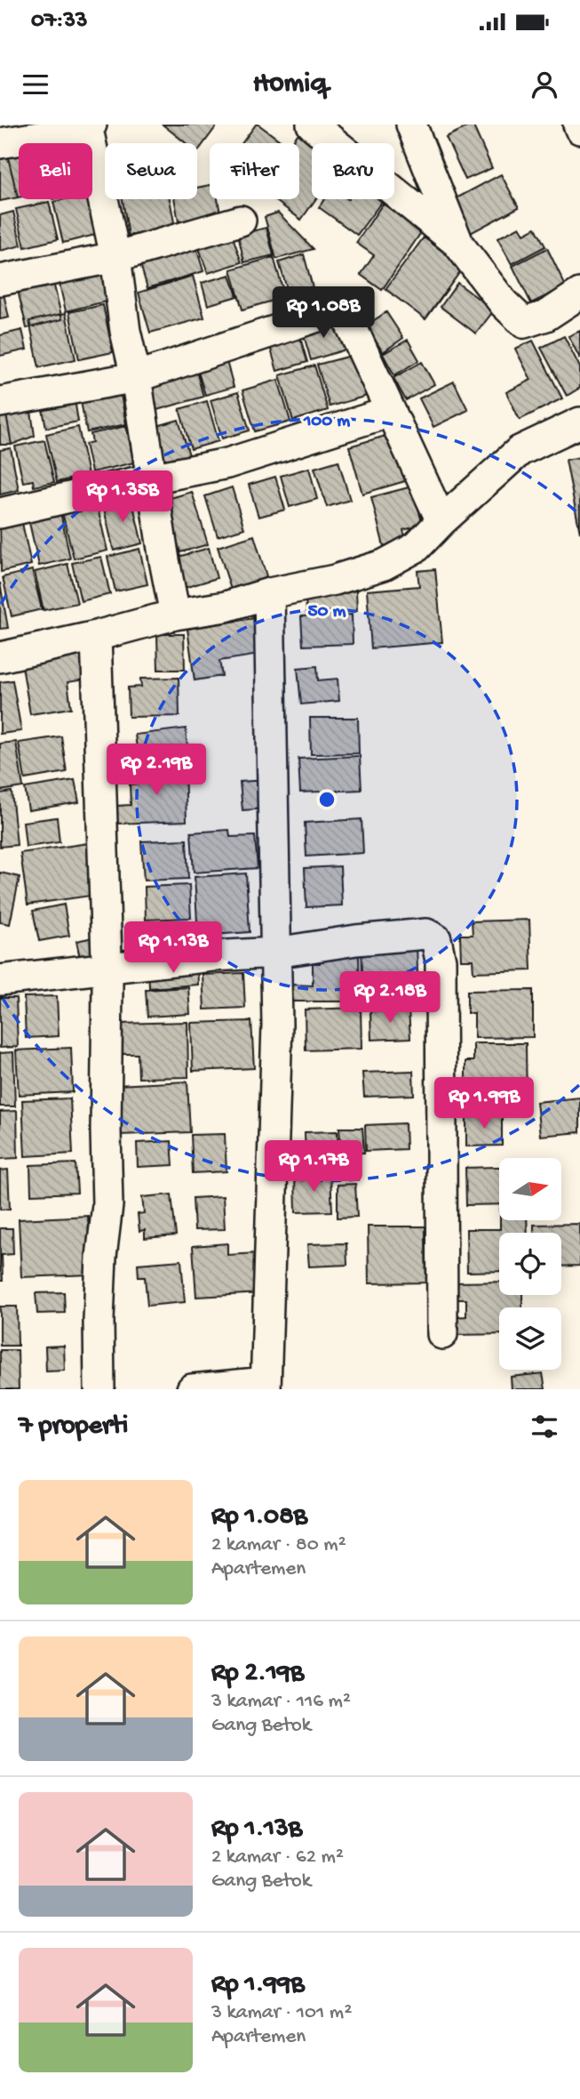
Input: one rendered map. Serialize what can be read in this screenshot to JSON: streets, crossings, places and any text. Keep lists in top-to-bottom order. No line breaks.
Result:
{"north":"right","page":{"status":"07:33","header":"Homiq","chip":["Beli","Sewa","Filter","Baru"],"price":["Rp 1.08B","Rp 1.35B","Rp 2.19B","Rp 1.13B","Rp 2.18B","Rp 1.99B","Rp 1.17B"],"heading":"7 properti","list":[{"name":"Rp 1.08B","note":"2 kamar · 80 m² · Apartemen"},{"name":"Rp 2.19B","note":"3 kamar · 116 m² · Gang Betok"},{"name":"Rp 1.13B","note":"2 kamar · 62 m² · Gang Betok"},{"name":"Rp 1.99B","note":"3 kamar · 101 m² · Apartemen"}]},"rings":["100 m","50 m"]}
